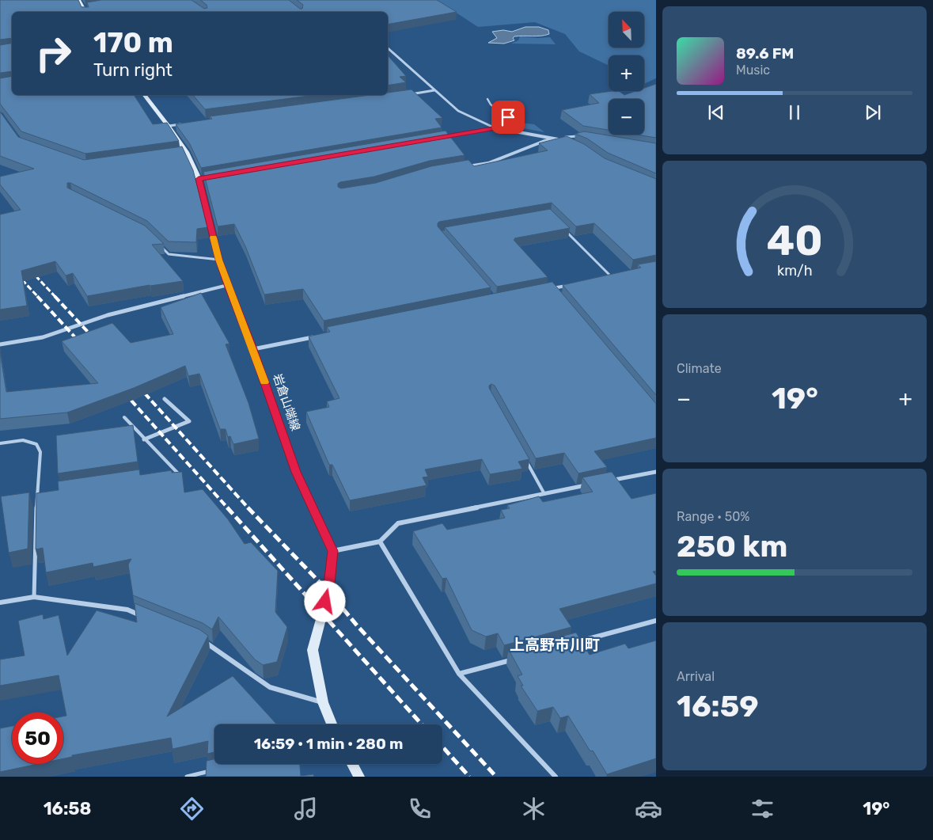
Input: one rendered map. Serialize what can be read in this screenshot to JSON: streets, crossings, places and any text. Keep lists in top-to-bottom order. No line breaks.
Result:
{"streets":{"main road":["岩倉山端線"]},"districts":["上高野市川町"],"north":"top left","page":{"map_buttons":["+","−"],"turn":["170 m","Turn right"],"song":["89.6 FM","Music"],"tile":["Climate",["Range · 50%","250 km"],["Arrival","16:59"]],"heat":["−","19°","+"],"limit":"50","trip":"16:59 · 1 min · 280 m","tabs":["16:58","19°"],"gauge":["40","km/h"]}}
